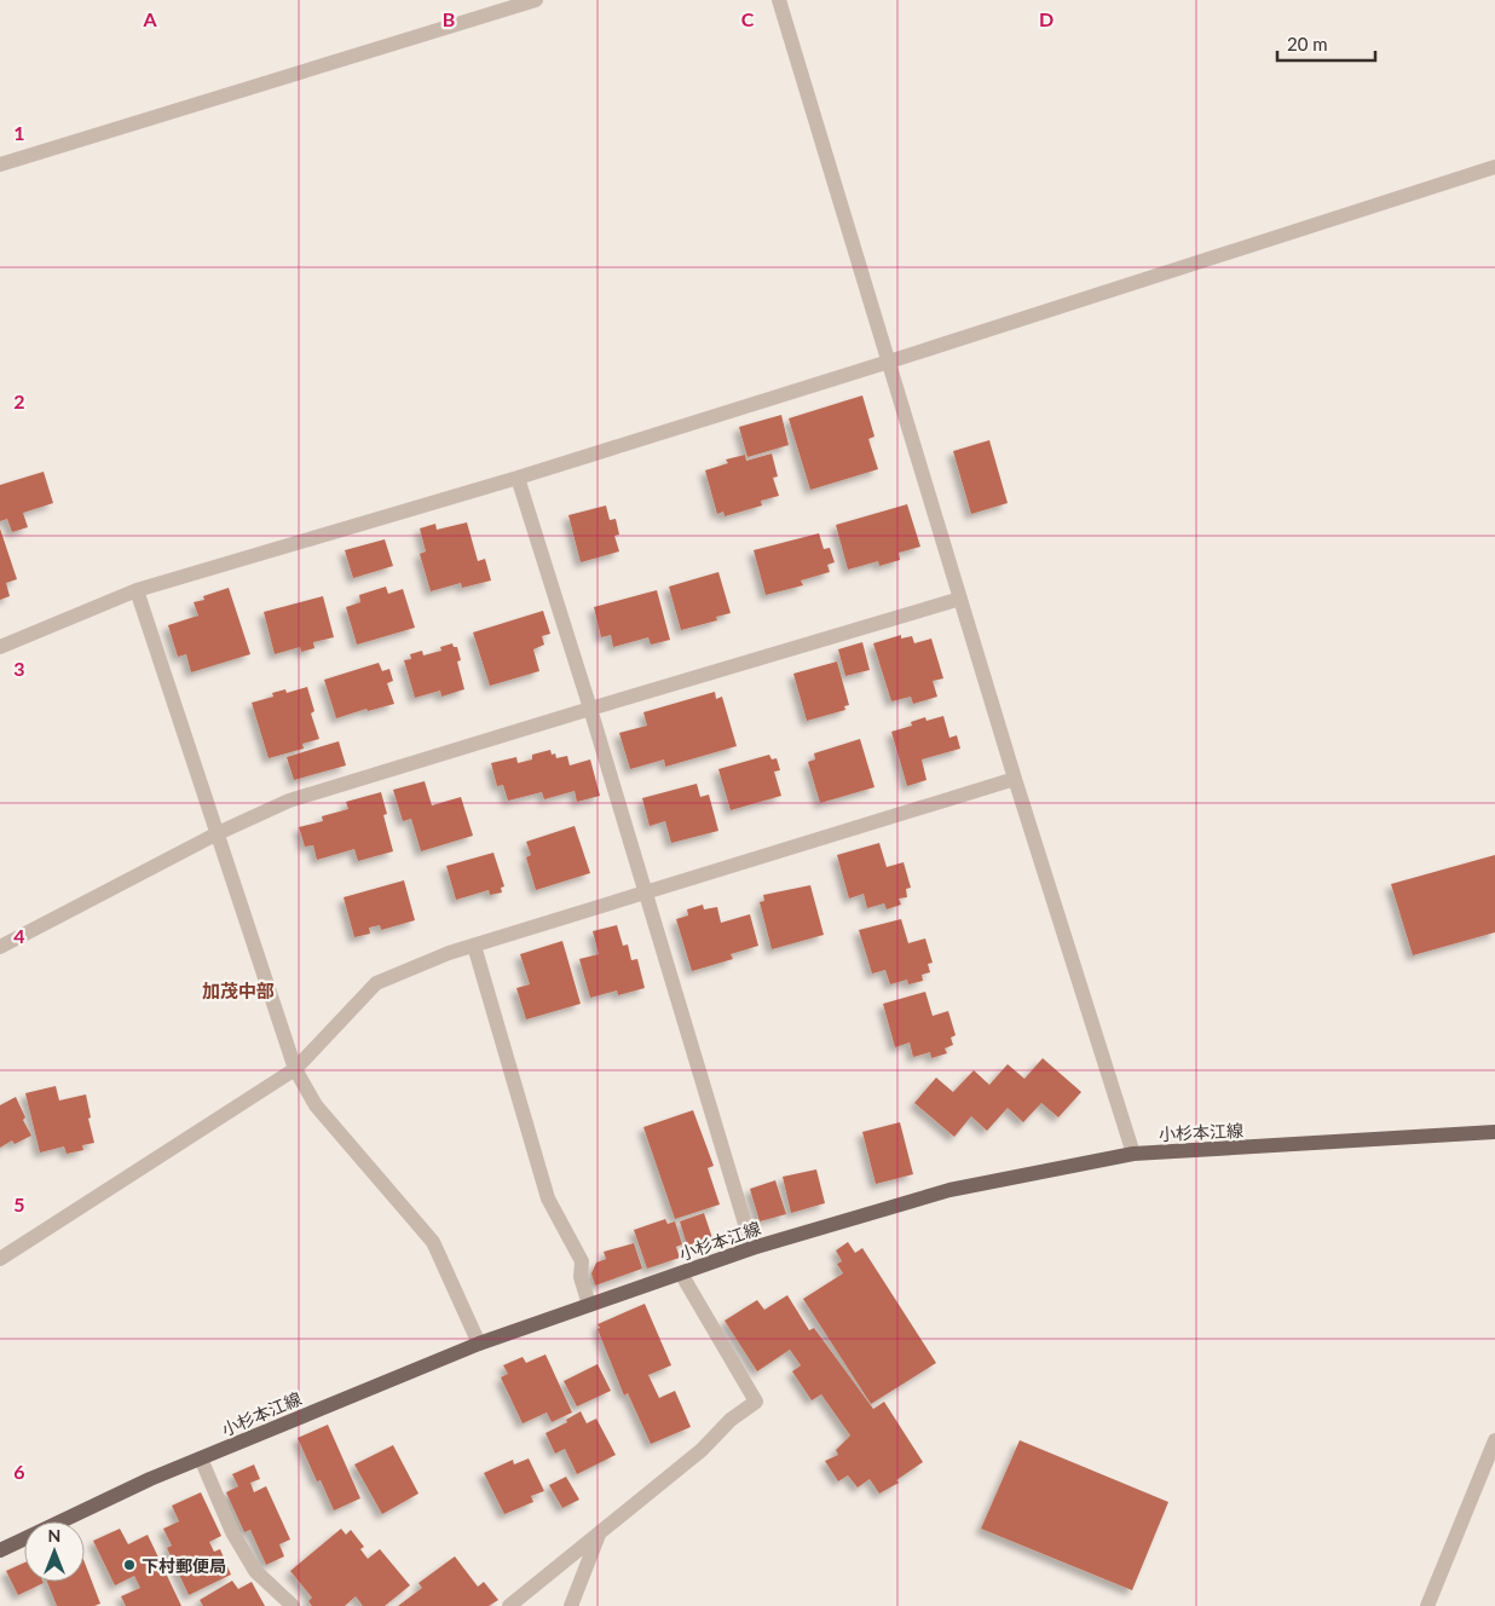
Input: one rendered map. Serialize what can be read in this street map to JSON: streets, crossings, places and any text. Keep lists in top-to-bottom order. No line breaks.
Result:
{"streets":{"main road":["小杉本江線"]},"districts":["加茂中部"],"places":["下村郵便局"],"scale_bar":"20 m","north":"top","grid":{"columns":["A","B","C","D"],"rows":["1","2","3","4","5","6"]}}
